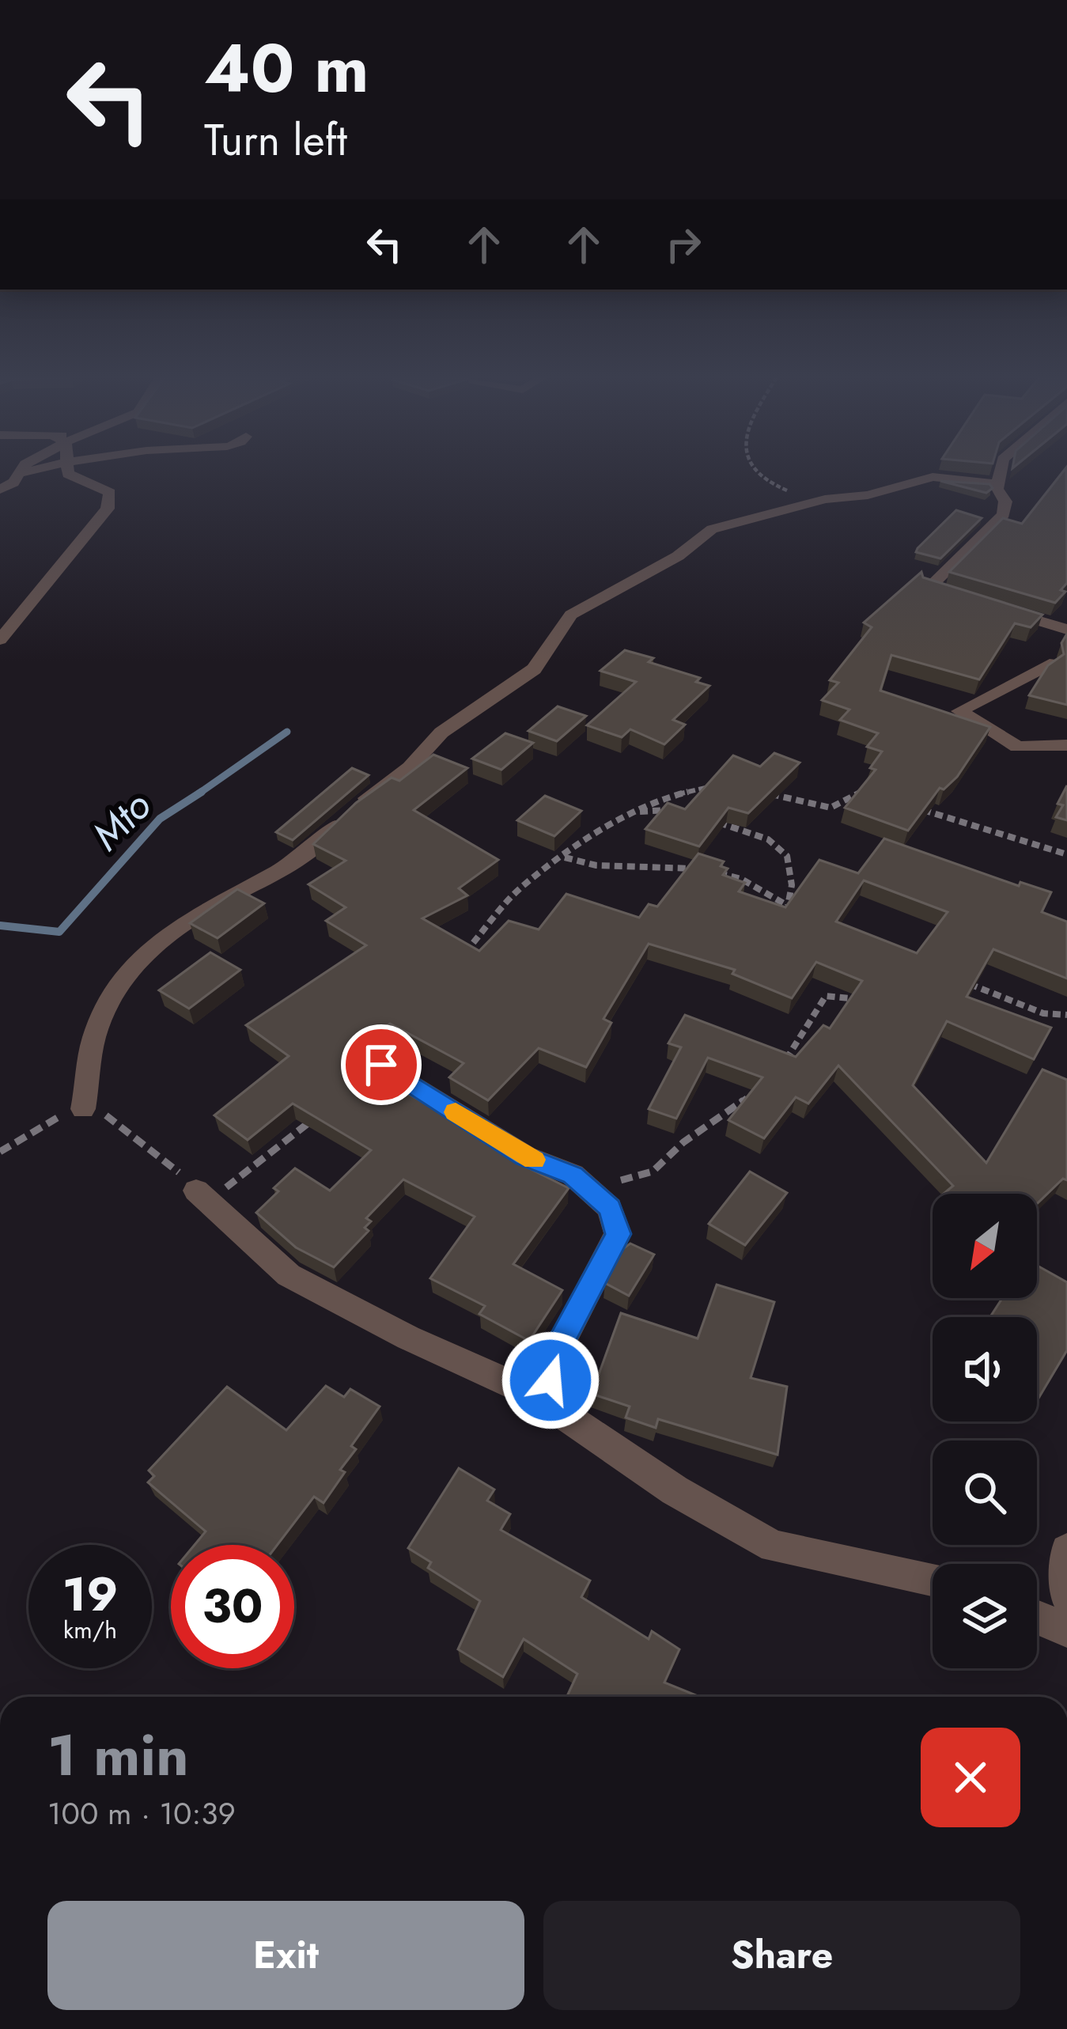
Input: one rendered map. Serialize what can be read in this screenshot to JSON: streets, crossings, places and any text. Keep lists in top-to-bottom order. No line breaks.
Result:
{"water":["Mto"],"north":"bottom left","page":{"turn":["40 m","Turn left"],"speed":"19 km/h","limit":"30","heading":["1 min","100 m · 10:39"],"buttons":["Exit","Share"]}}
